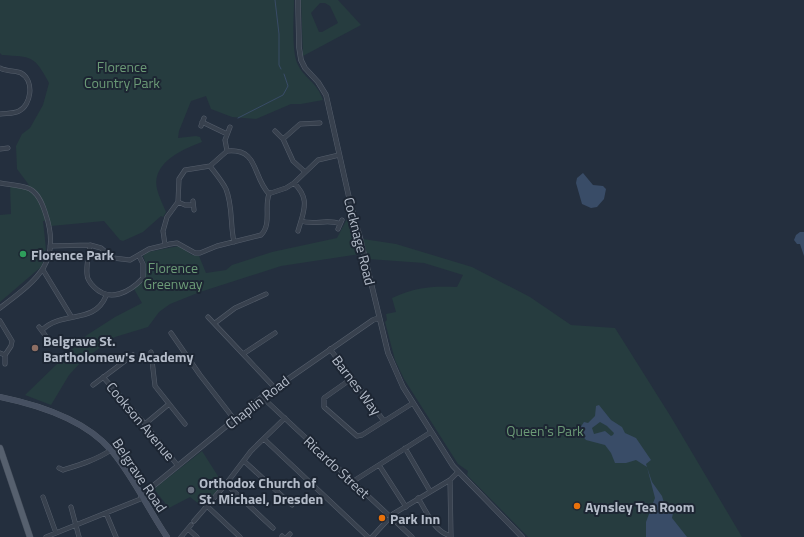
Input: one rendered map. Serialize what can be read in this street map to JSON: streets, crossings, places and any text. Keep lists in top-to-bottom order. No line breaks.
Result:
{"streets":{"main road":["Belgrave Road"],"street":["Cocknage Road","Barnes Way","Chaplin Road","Cookson Avenue","Ricardo Street"]},"crossings":[["Cocknage Road","Chaplin Road"],["Barnes Way","Chaplin Road"],["Chaplin Road","Cookson Avenue"],["Chaplin Road","Ricardo Street"],["Chaplin Road","Belgrave Road"]],"parks":["Florence Country Park","Florence Greenway","Queen's Park"],"places":["Florence Park","Belgrave St. Bartholomew's Academy","Orthodox Church of St. Michael, Dresden","Aynsley Tea Room","Park Inn"]}
